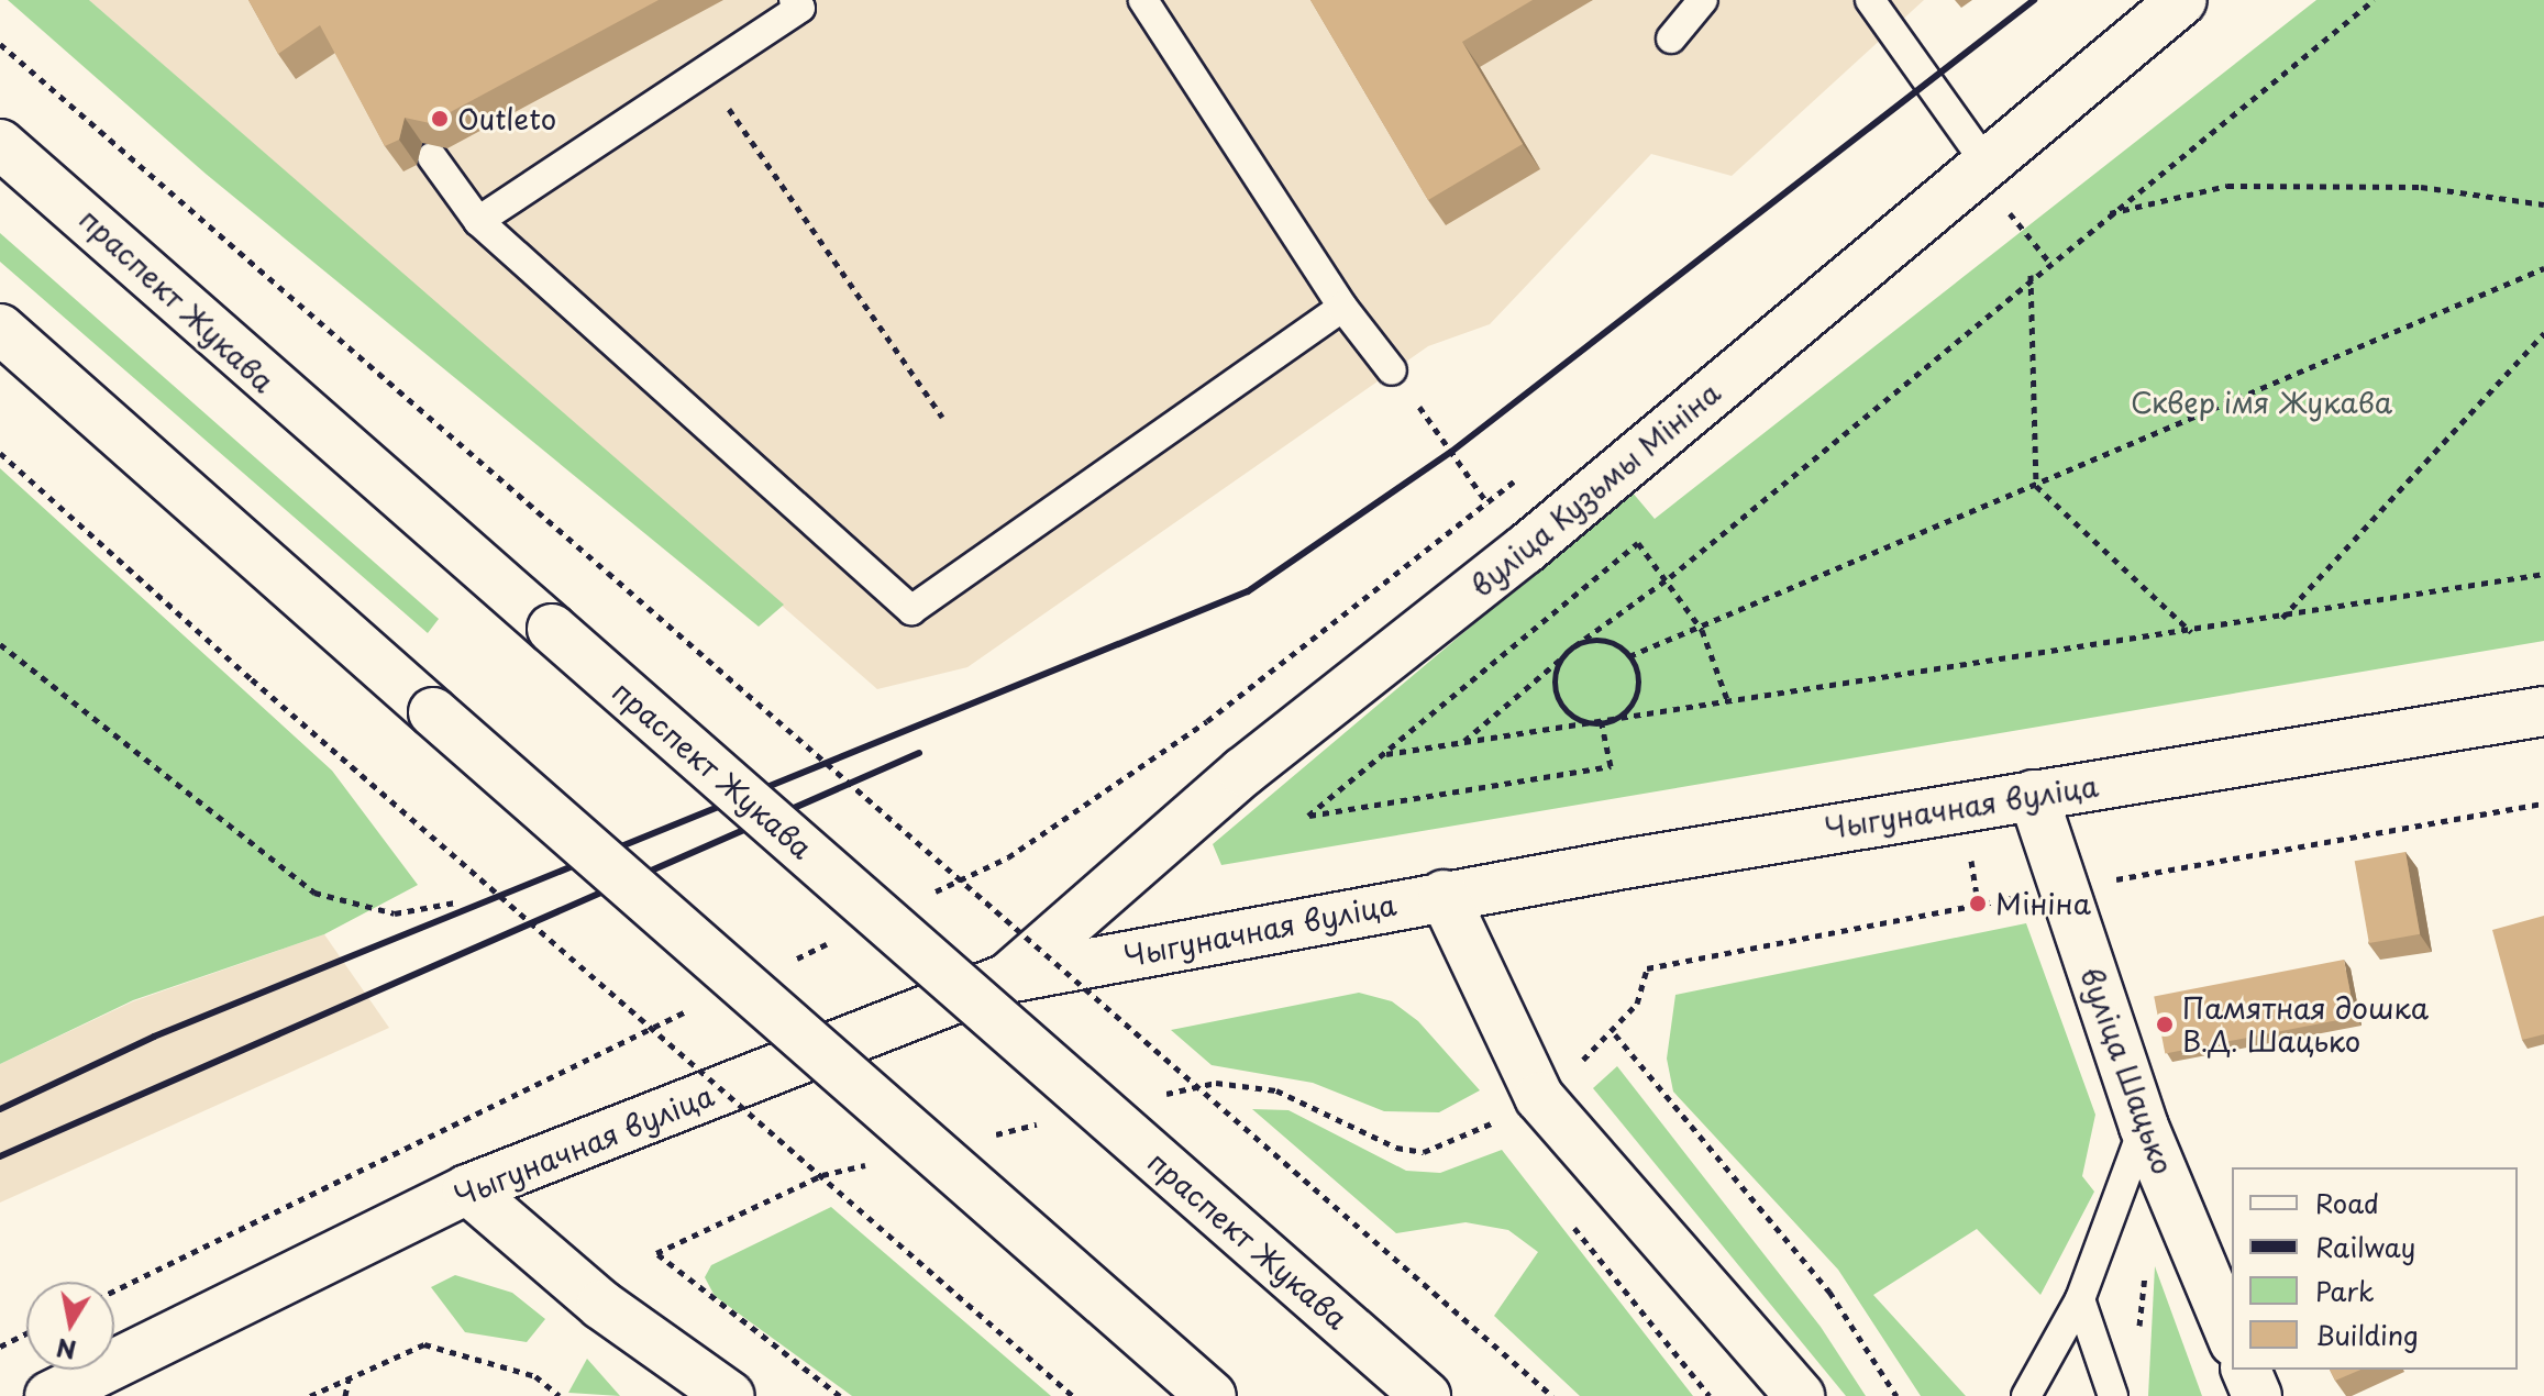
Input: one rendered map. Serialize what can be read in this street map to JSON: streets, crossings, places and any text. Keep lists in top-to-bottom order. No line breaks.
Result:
{"streets":{"main road":["праспект Жукава","вуліца Кузьмы Мініна","Чыгуначная вуліца","вуліца Шацько"]},"crossings":[["вуліца Кузьмы Мініна","Чыгуначная вуліца"],["Чыгуначная вуліца","вуліца Шацько"]],"parks":["Сквер імя Жукава"],"places":["Outleto","Мініна","Памятная дошка В.Д. Шацько"],"legend":["Road","Railway","Park","Building"],"north":"bottom"}
